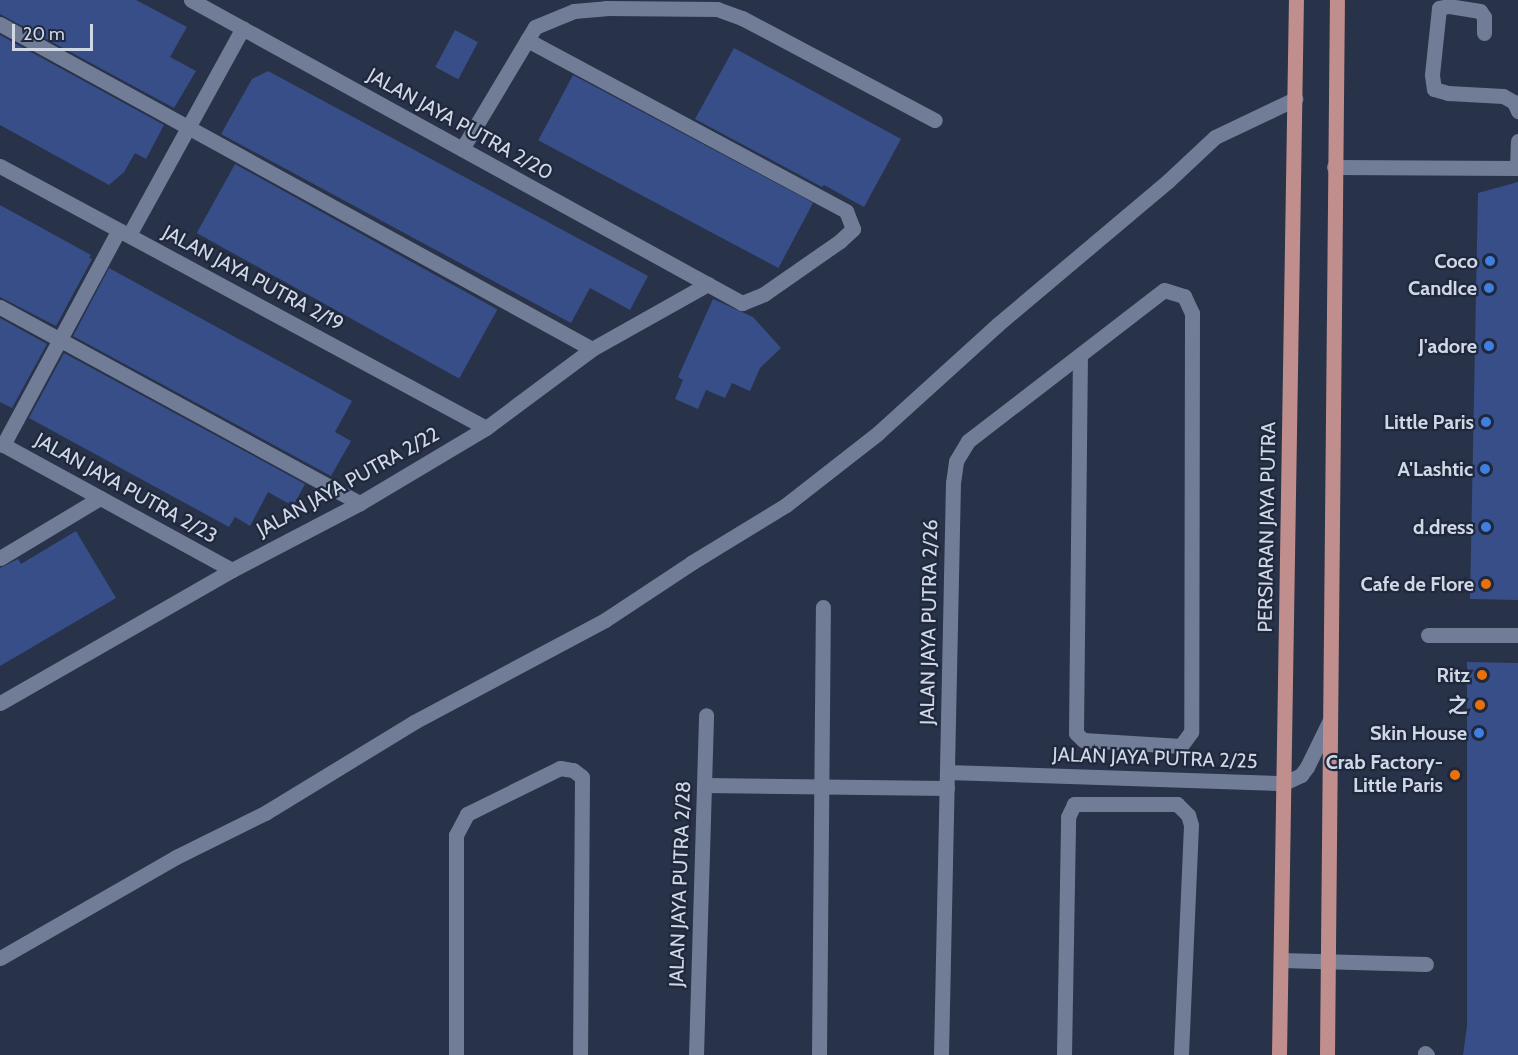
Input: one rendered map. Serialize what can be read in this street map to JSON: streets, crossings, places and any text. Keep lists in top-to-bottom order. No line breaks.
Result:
{"streets":{"main road":["PERSIARAN JAYA PUTRA"],"street":["JALAN JAYA PUTRA 2/20","JALAN JAYA PUTRA 2/19","JALAN JAYA PUTRA 2/22","JALAN JAYA PUTRA 2/23","JALAN JAYA PUTRA 2/26","JALAN JAYA PUTRA 2/25","JALAN JAYA PUTRA 2/28"]},"crossings":[["JALAN JAYA PUTRA 2/20","JALAN JAYA PUTRA 2/22"],["JALAN JAYA PUTRA 2/19","JALAN JAYA PUTRA 2/22"],["JALAN JAYA PUTRA 2/22","JALAN JAYA PUTRA 2/23"],["PERSIARAN JAYA PUTRA","JALAN JAYA PUTRA 2/25"],["JALAN JAYA PUTRA 2/26","JALAN JAYA PUTRA 2/25"]],"places":["Coco","CandIce","J'adore","Little Paris","A'Lashtic","d.dress","Cafe de Flore","Ritz","之","Skin House","Crab Factory- Little Paris"],"scale_bar":"20 m"}
